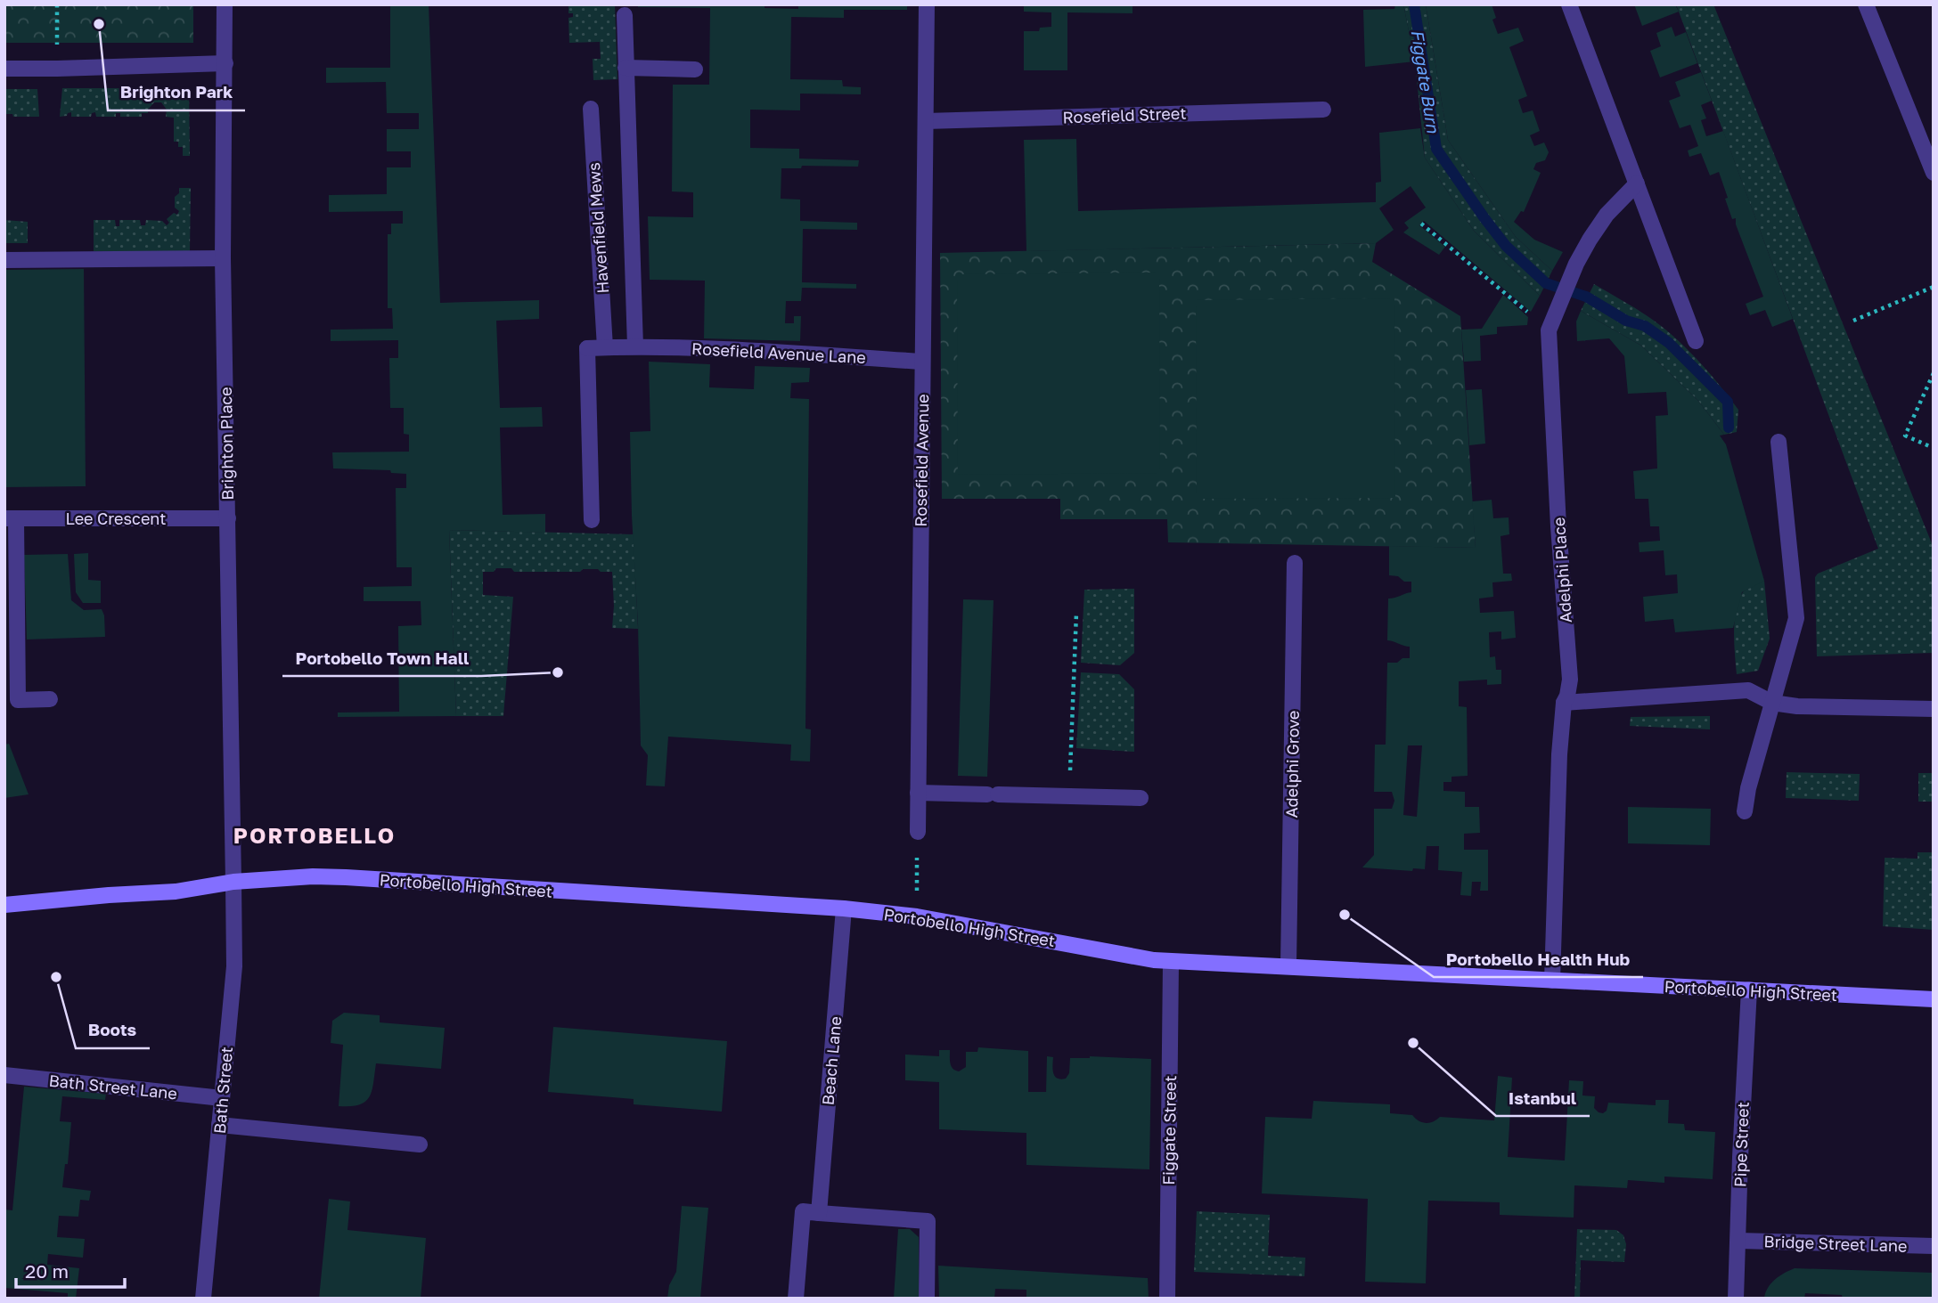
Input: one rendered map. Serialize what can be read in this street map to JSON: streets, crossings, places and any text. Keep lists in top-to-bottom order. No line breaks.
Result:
{"streets":{"main road":["Portobello High Street"],"street":["Rosefield Street","Havenfield Mews","Rosefield Avenue Lane","Brighton Place","Rosefield Avenue","Lee Crescent","Adelphi Place","Adelphi Grove","Beach Lane","Bath Street Lane","Bath Street","Figgate Street","Pipe Street","Bridge Street Lane"]},"crossings":[["Rosefield Street","Rosefield Avenue"],["Havenfield Mews","Rosefield Avenue Lane"],["Rosefield Avenue Lane","Rosefield Avenue"],["Brighton Place","Lee Crescent"],["Brighton Place","Portobello High Street"],["Brighton Place","Bath Street"],["Adelphi Place","Portobello High Street"],["Adelphi Grove","Portobello High Street"],["Portobello High Street","Beach Lane"],["Portobello High Street","Bath Street"],["Portobello High Street","Figgate Street"],["Portobello High Street","Pipe Street"],["Bath Street Lane","Bath Street"],["Pipe Street","Bridge Street Lane"]],"districts":["PORTOBELLO"],"water":["Figgate Burn"],"places":["Brighton Park","Portobello Town Hall","Portobello Health Hub","Boots","Istanbul"],"scale_bar":"20 m"}
